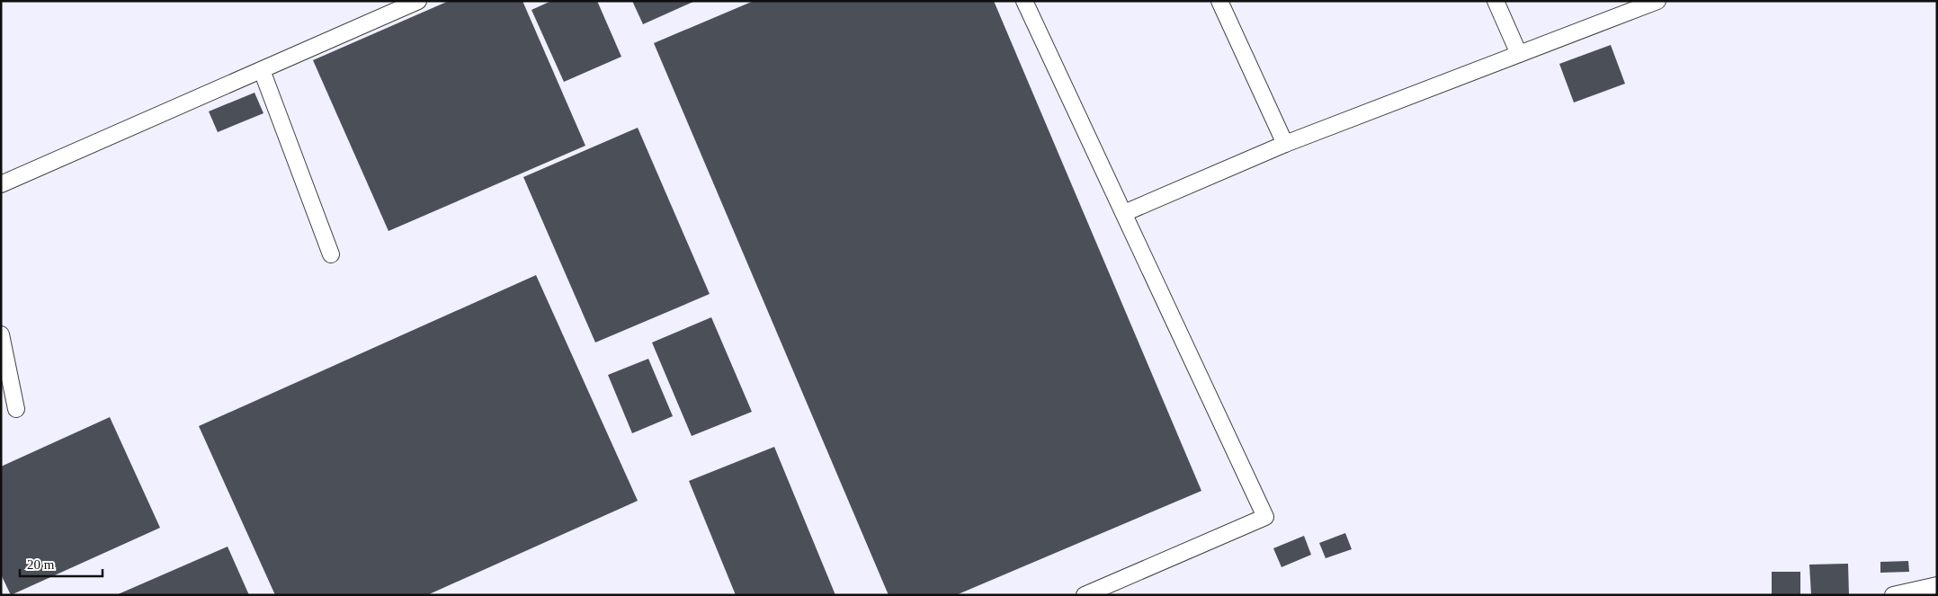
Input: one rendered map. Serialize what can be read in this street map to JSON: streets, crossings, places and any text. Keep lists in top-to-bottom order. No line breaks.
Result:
{"scale_bar":"20 m"}
